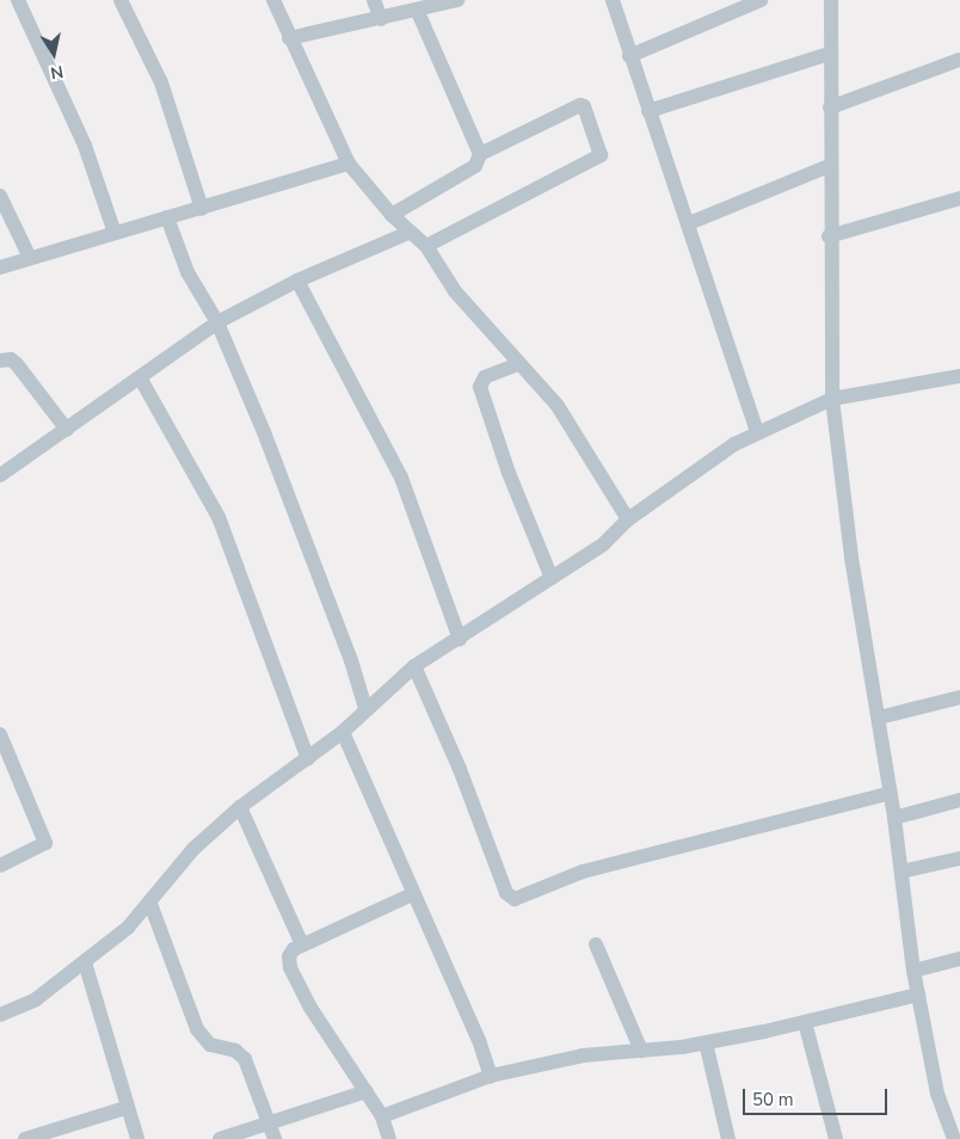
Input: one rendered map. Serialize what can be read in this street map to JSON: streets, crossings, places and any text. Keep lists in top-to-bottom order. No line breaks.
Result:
{"scale_bar":"50 m","north":"bottom"}
